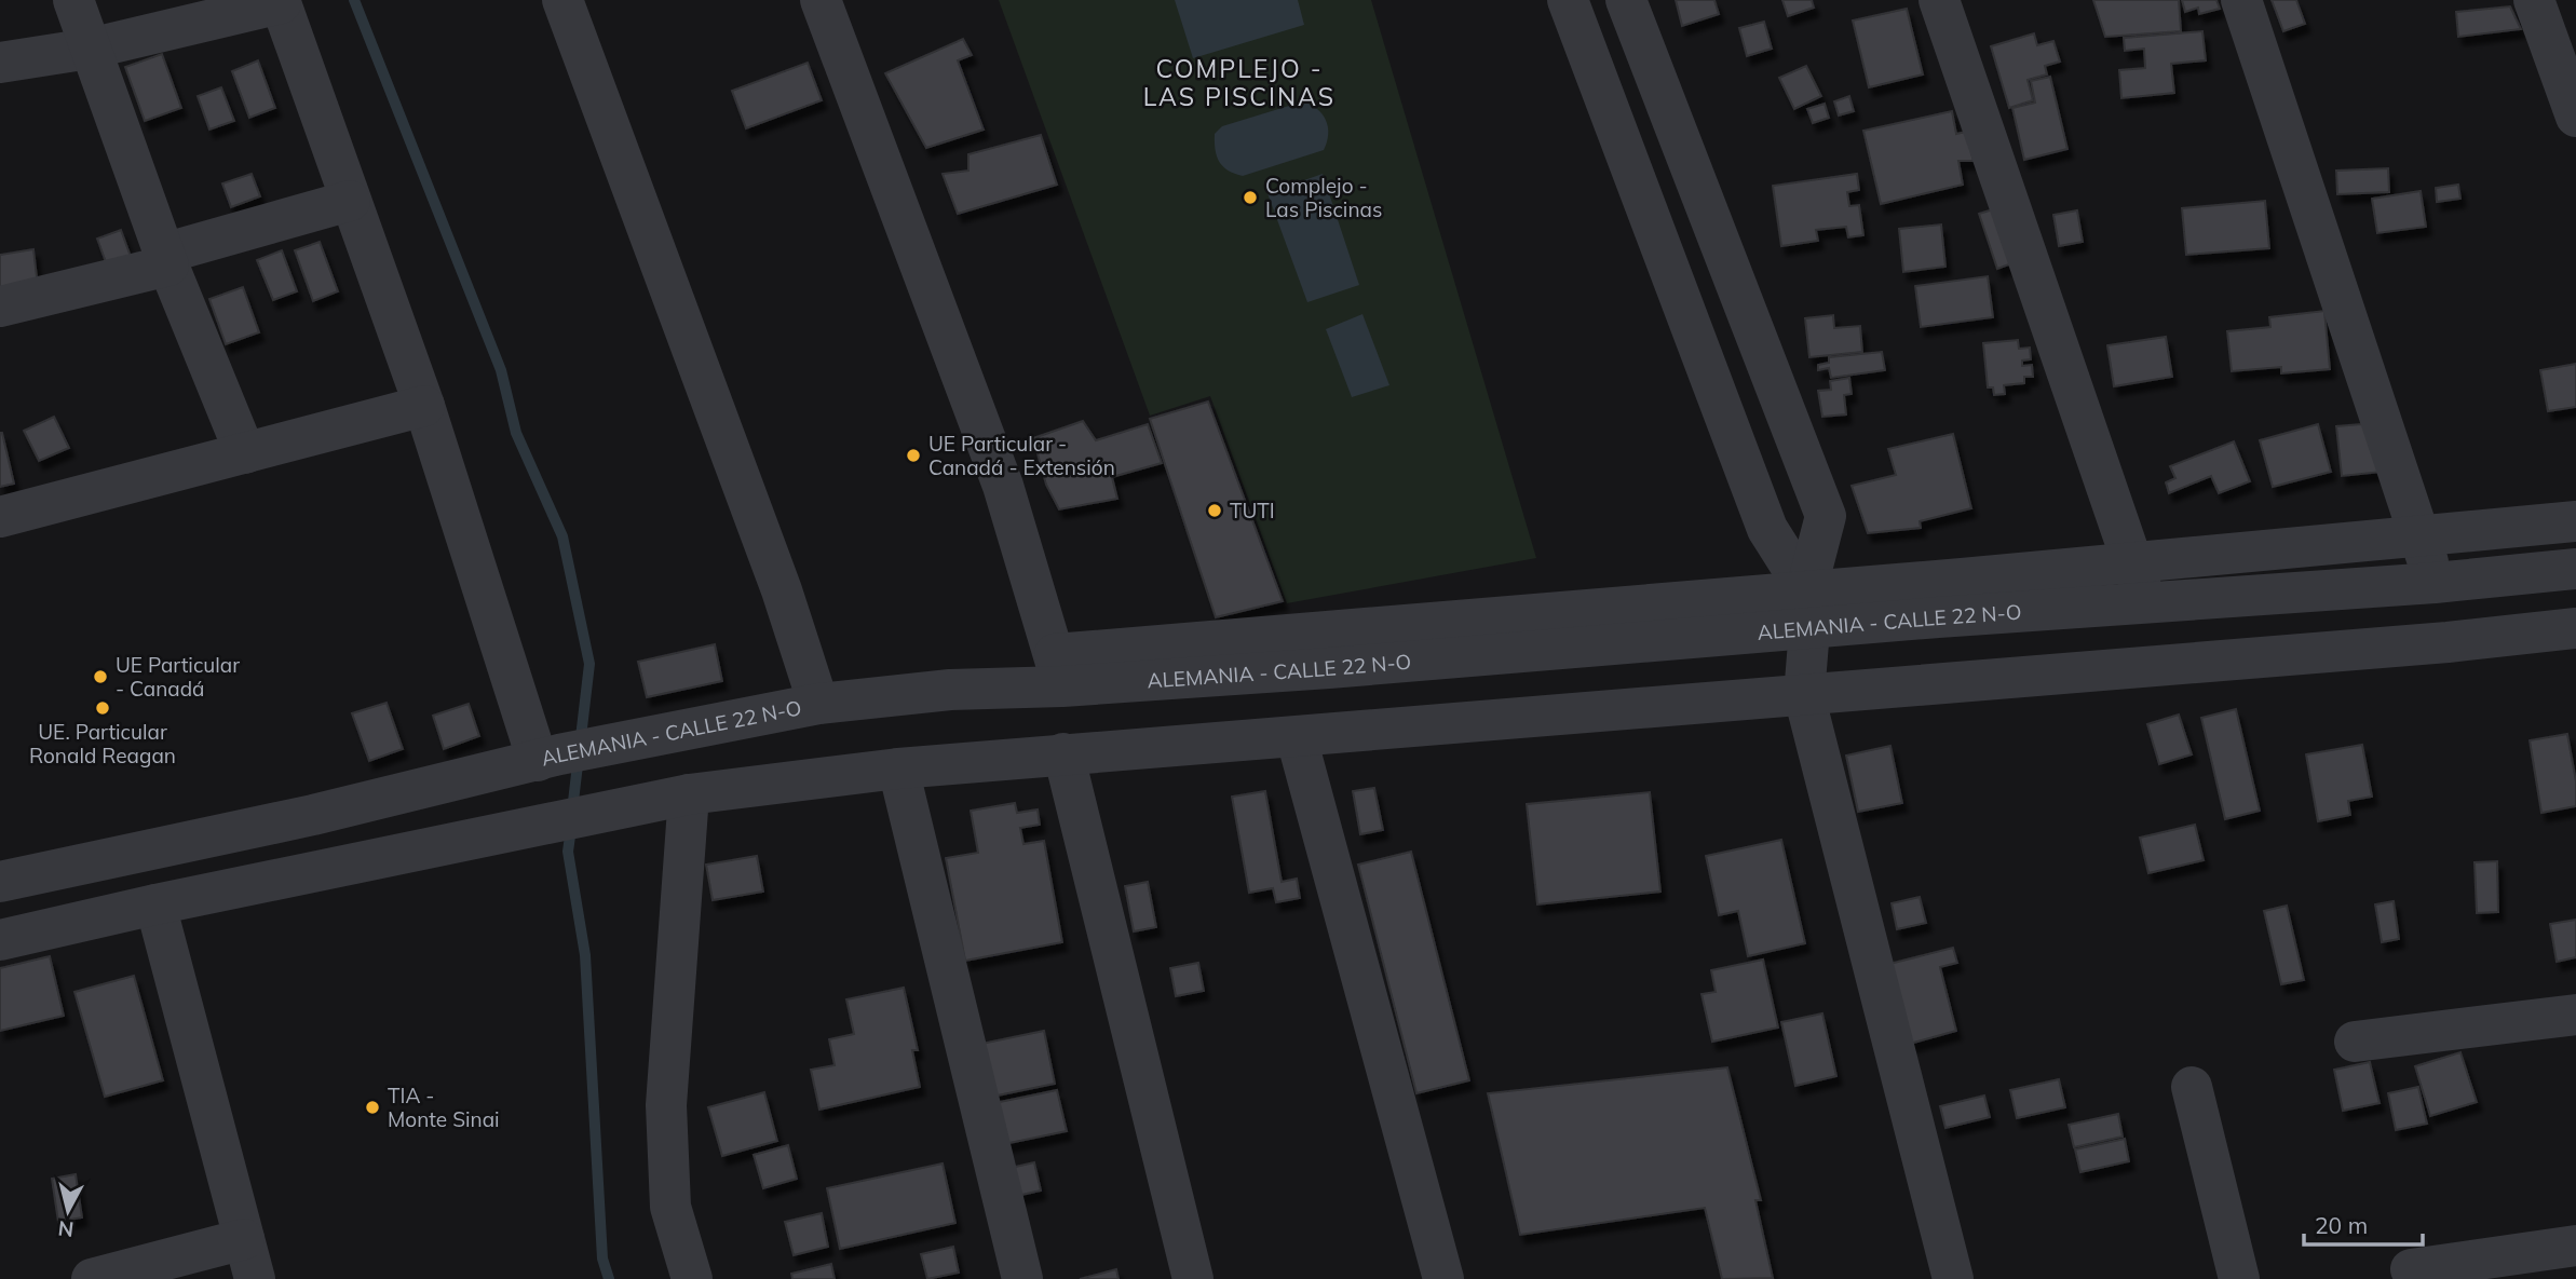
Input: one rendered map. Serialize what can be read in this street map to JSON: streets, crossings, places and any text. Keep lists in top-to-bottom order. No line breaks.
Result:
{"streets":{"street":["ALEMANIA - CALLE 22 N-O"]},"districts":["COMPLEJO - LAS PISCINAS"],"places":["Complejo - Las Piscinas","UE Particular - Canadá - Extensión","TUTI","UE Particular - Canadá","UE. Particular Ronald Reagan","TIA - Monte Sinai"],"scale_bar":"20 m","north":"bottom"}
